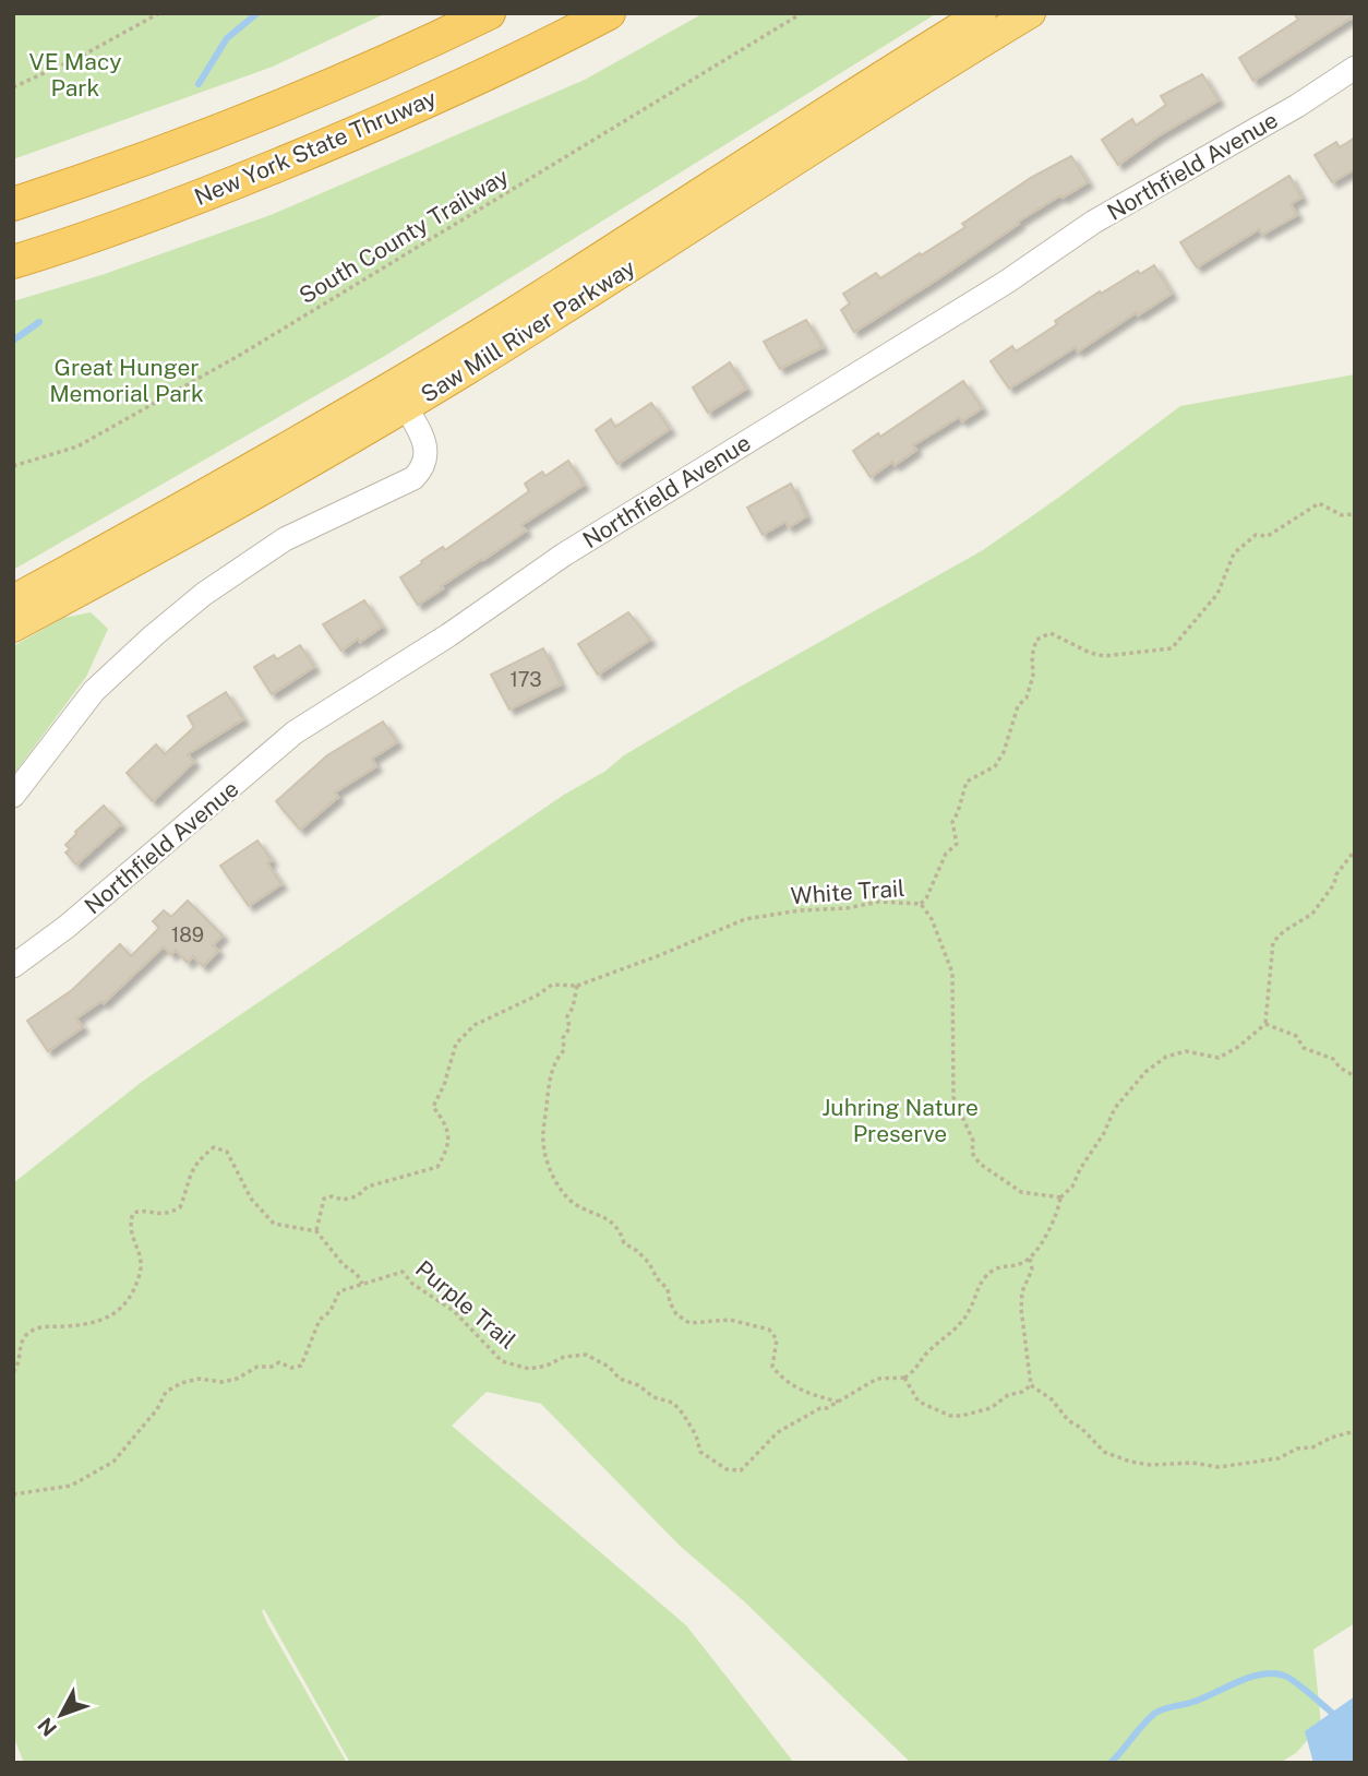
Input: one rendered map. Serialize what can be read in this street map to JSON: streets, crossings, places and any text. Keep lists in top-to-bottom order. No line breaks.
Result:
{"streets":{"highway":["New York State Thruway","Saw Mill River Parkway"],"street":["Northfield Avenue"],"path":["South County Trailway","White Trail","Purple Trail"]},"parks":["VE Macy Park","Great Hunger Memorial Park","Juhring Nature Preserve"],"house_numbers":["173","189"],"north":"bottom left"}
